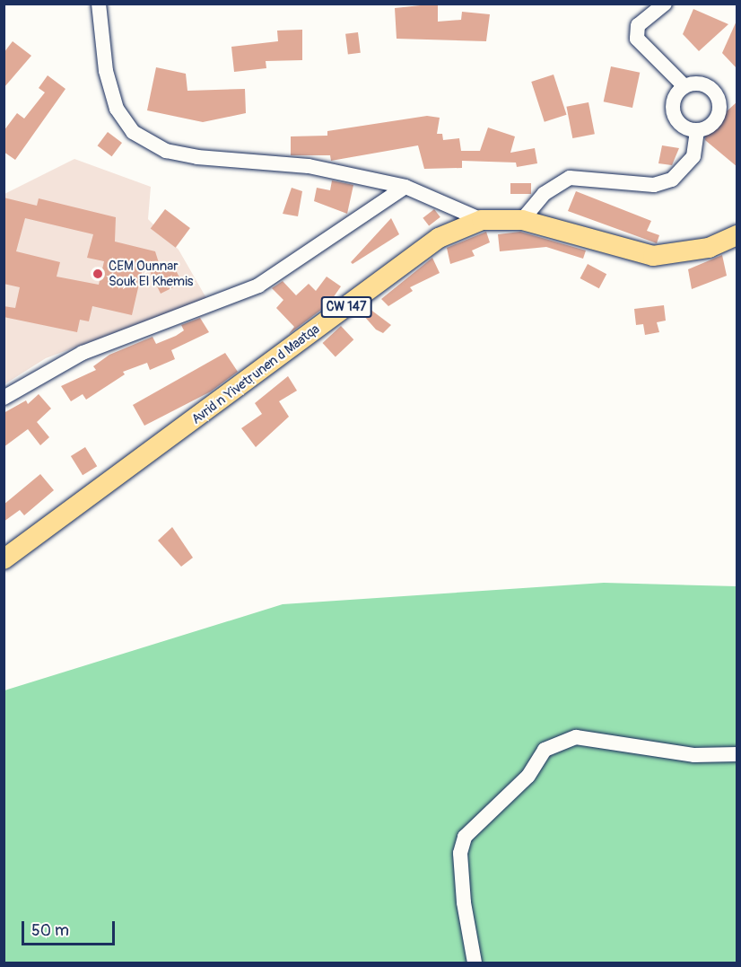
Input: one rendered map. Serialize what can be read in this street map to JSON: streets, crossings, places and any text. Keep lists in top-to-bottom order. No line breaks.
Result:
{"streets":{"main road":["CW 147","Avrid n Yivetṛunen d Maatqa"]},"places":["CEM Ounnar Souk El Khemis"],"scale_bar":"50 m"}
